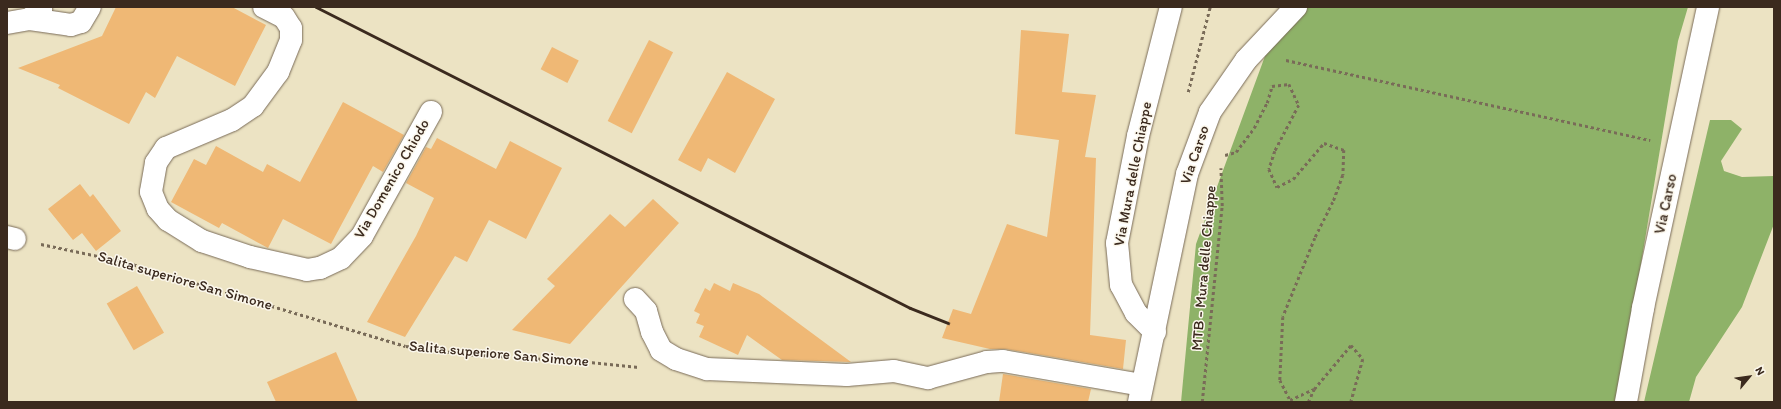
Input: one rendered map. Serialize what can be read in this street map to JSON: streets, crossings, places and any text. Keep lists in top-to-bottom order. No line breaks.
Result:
{"streets":{"street":["Via Carso","Via Mura delle Chiappe","Via Domenico Chiodo"],"path":["MTB - Mura delle Chiappe","Salita superiore San Simone"]},"crossings":[["Via Carso","Via Mura delle Chiappe"]],"north":"top right"}
